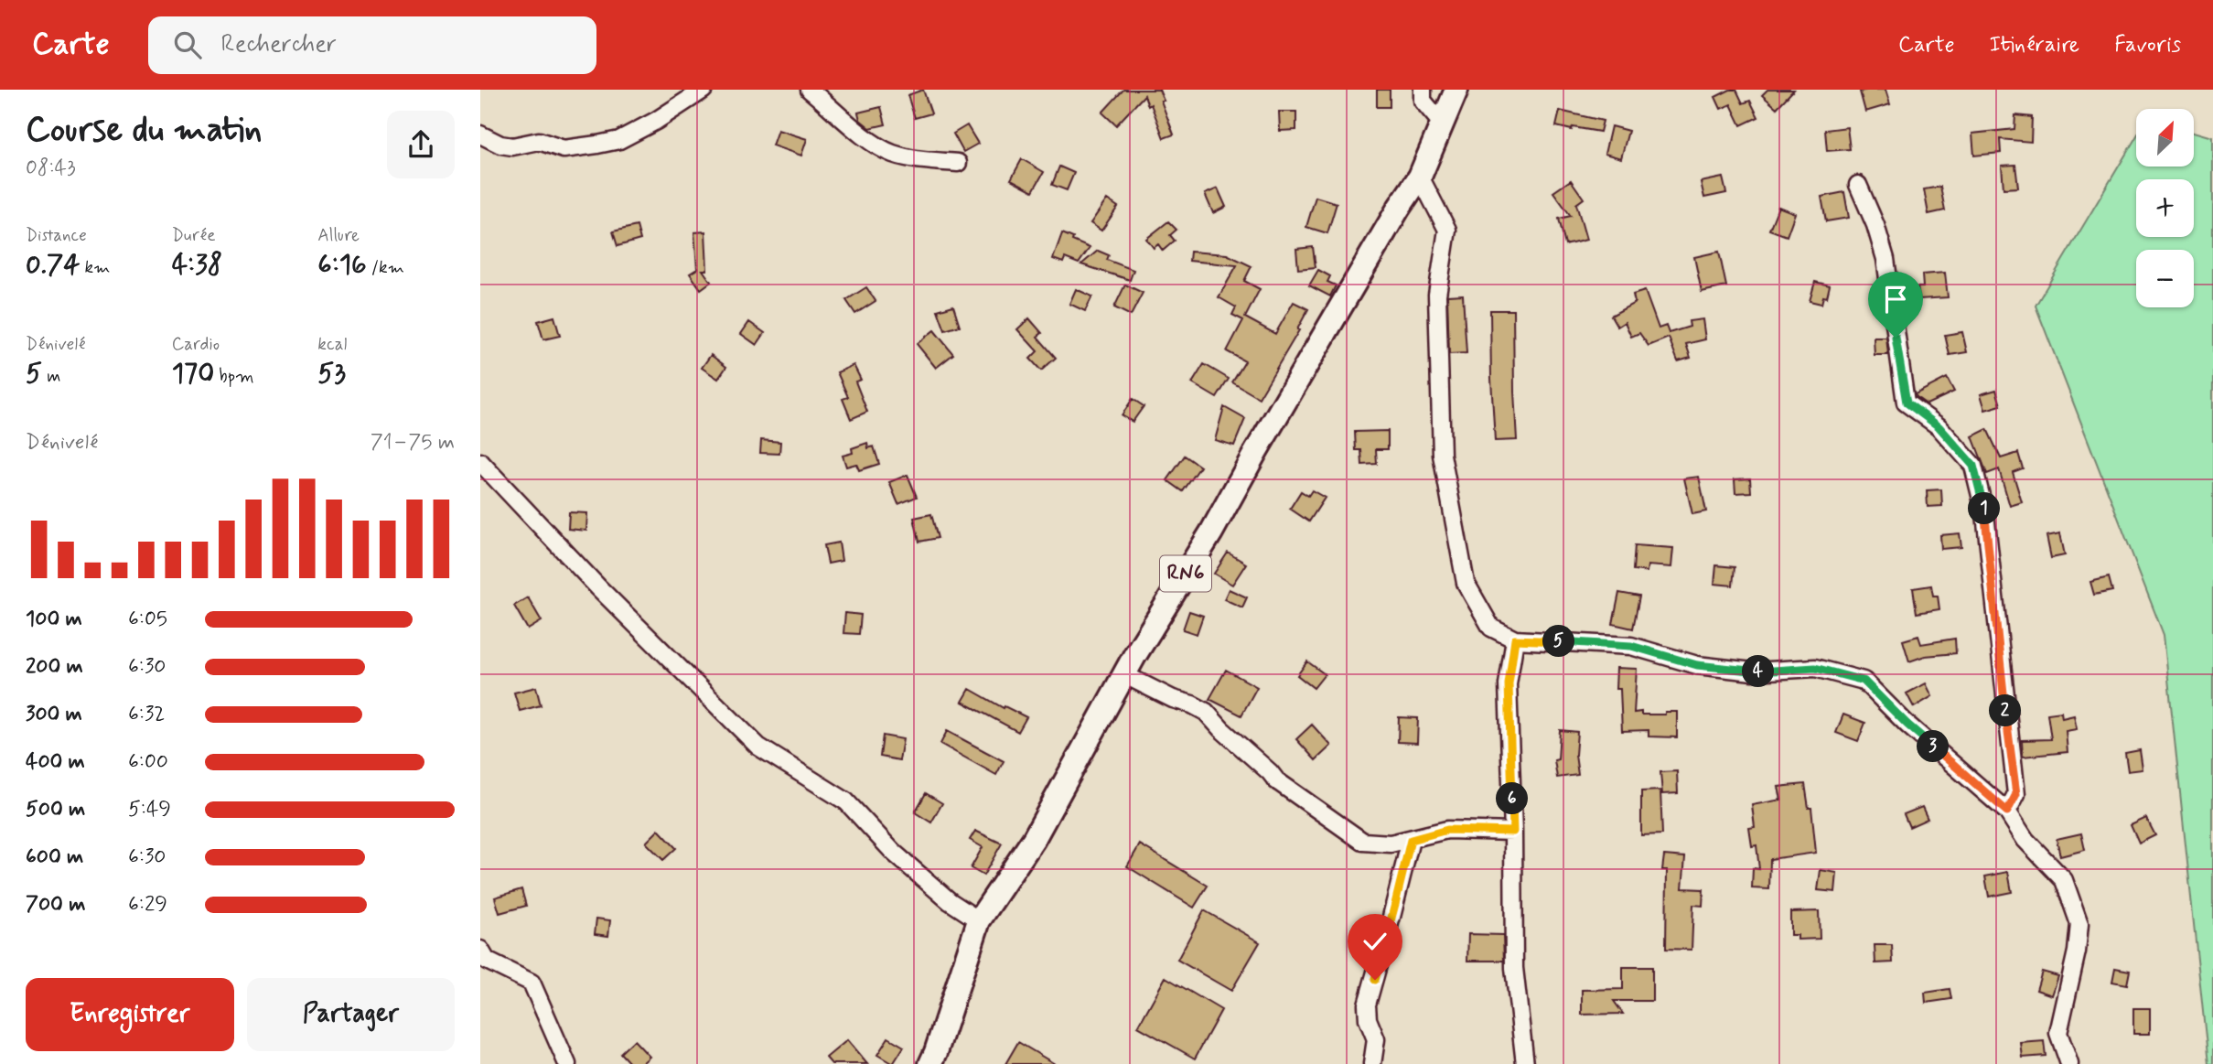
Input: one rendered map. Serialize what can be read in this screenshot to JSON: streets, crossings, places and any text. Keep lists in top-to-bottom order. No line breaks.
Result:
{"streets":{"highway":["RN6"]},"north":"top right","page":{"header":"Carte","search":"Rechercher","nav":["Carte","Itinéraire","Favoris"],"heading":["Course du matin","08:43"],"map_buttons":["+","−"],"stats":[["Distance","0.74 km"],["Durée","4:38"],["Allure","6:16 /km"],["Dénivelé","5 m"],["Cardio","170 bpm"],["kcal","53"]],"chart":["Dénivelé","71–75 m"],"pins":["1","5","4","2","3","6"],"list":[{"name":"100 m","note":"6:05"},{"name":"200 m","note":"6:30"},{"name":"300 m","note":"6:32"},{"name":"400 m","note":"6:00"},{"name":"500 m","note":"5:49"},{"name":"600 m","note":"6:30"},{"name":"700 m","note":"6:29"}],"buttons":["Enregistrer","Partager"]}}
